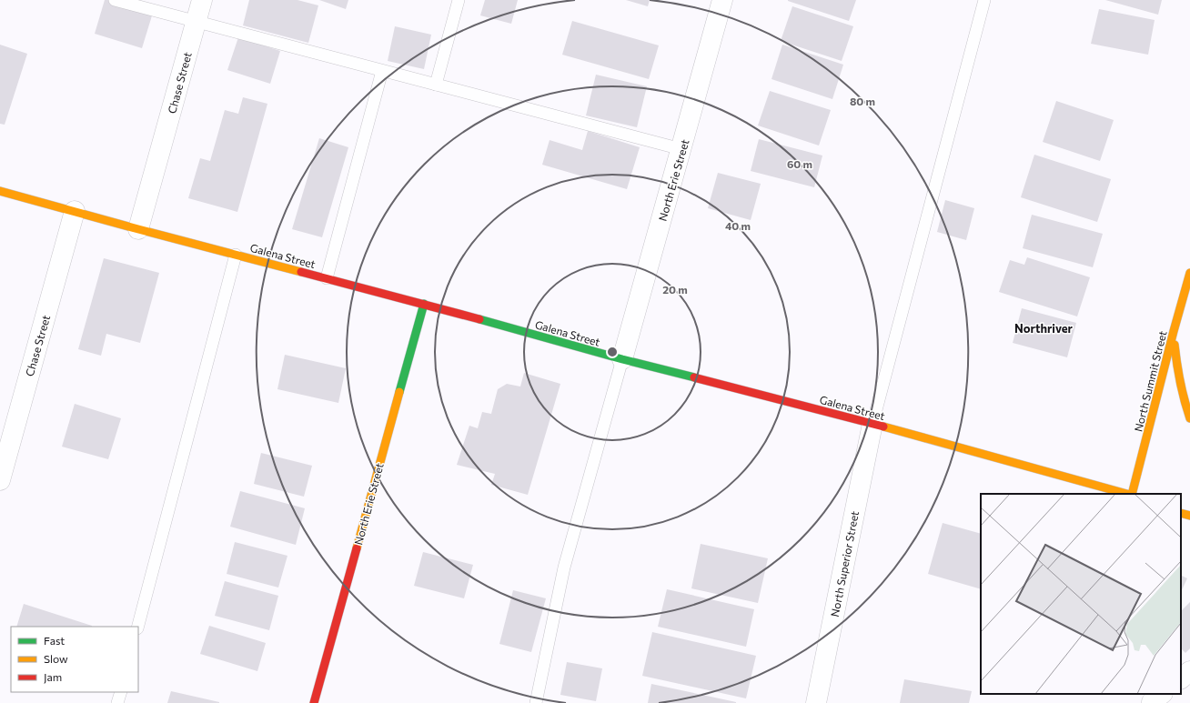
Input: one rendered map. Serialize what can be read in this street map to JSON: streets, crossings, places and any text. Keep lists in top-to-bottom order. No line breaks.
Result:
{"streets":{"main road":["North Erie Street","Galena Street","North Summit Street"],"street":["Chase Street","North Superior Street"]},"crossings":[["Chase Street","Galena Street"],["North Erie Street","Galena Street"],["Galena Street","North Superior Street"]],"districts":["Northriver"],"legend":["Fast","Slow","Jam"],"rings":["80 m","60 m","40 m","20 m"]}
